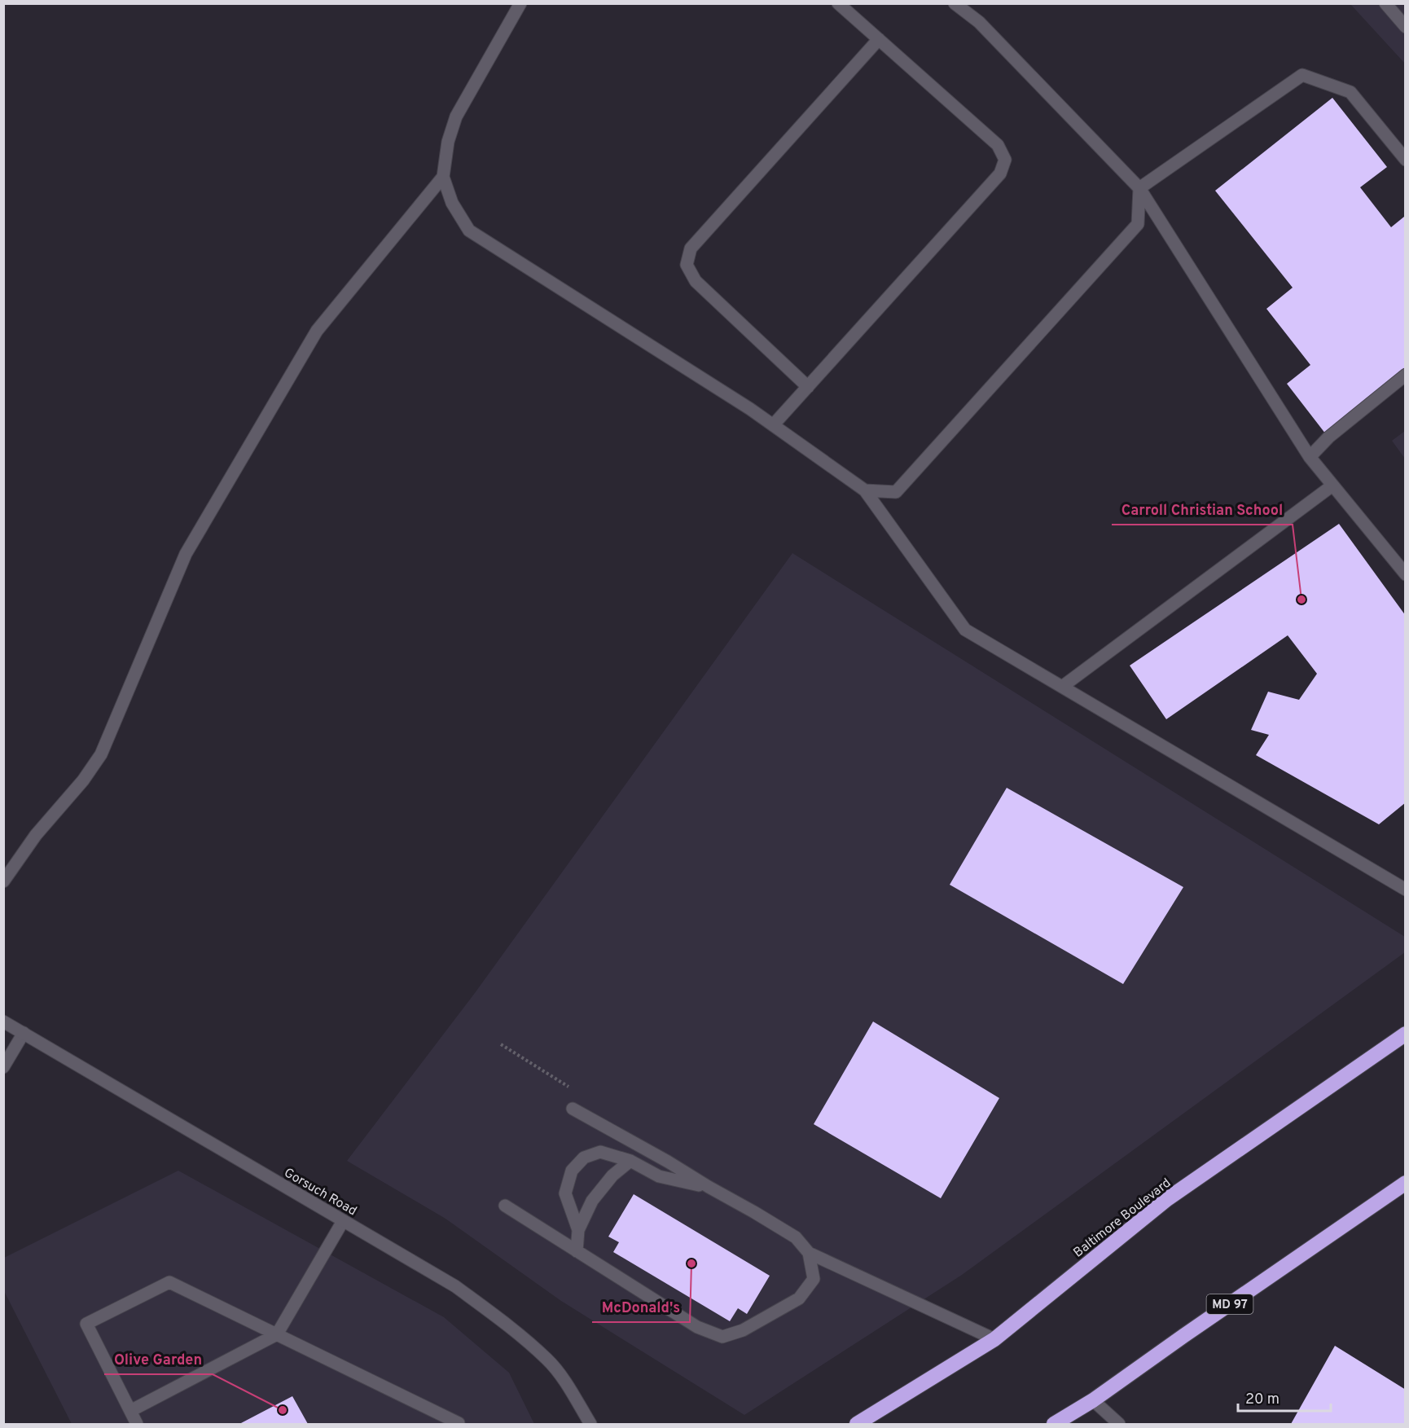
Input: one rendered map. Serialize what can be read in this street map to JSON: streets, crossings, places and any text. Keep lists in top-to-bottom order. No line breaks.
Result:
{"streets":{"highway":["Baltimore Boulevard","MD 97"],"street":["Gorsuch Road"]},"places":["Carroll Christian School","McDonald's","Olive Garden"],"scale_bar":"20 m"}
